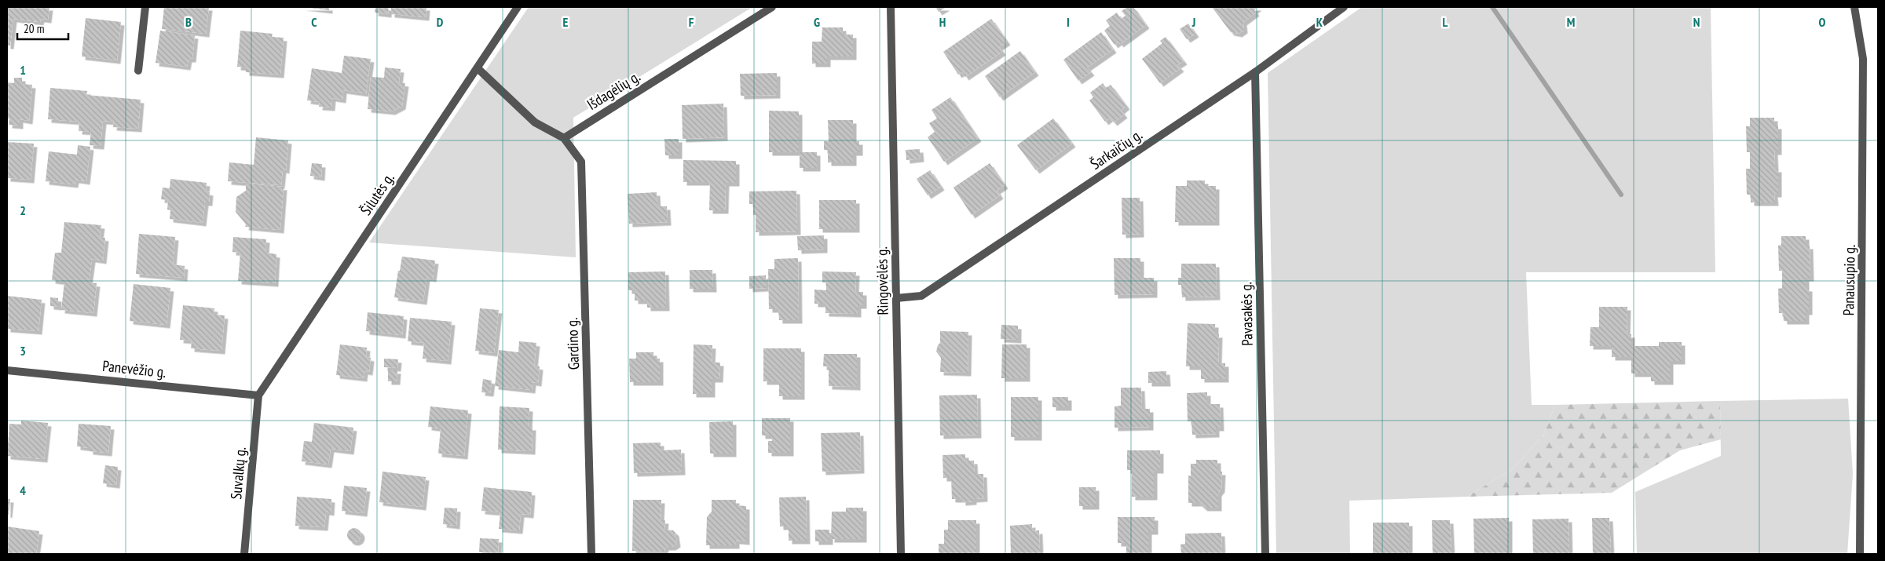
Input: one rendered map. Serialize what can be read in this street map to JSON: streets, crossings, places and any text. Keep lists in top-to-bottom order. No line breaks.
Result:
{"streets":{"street":["Išdagėlių g.","Šarkaičių g.","Šilutės g.","Panausupio g.","Ringovėlės g.","Pavasakės g.","Gardino g.","Panevėžio g.","Suvalkų g."]},"crossings":[["Išdagėlių g.","Gardino g."],["Šarkaičių g.","Ringovėlės g."],["Šarkaičių g.","Pavasakės g."],["Šilutės g.","Panevėžio g."],["Šilutės g.","Suvalkų g."],["Panevėžio g.","Suvalkų g."]],"scale_bar":"20 m","grid":{"columns":["B","C","D","E","F","G","H","I","J","K","L","M","N","O"],"rows":["1","2","3","4"]}}
